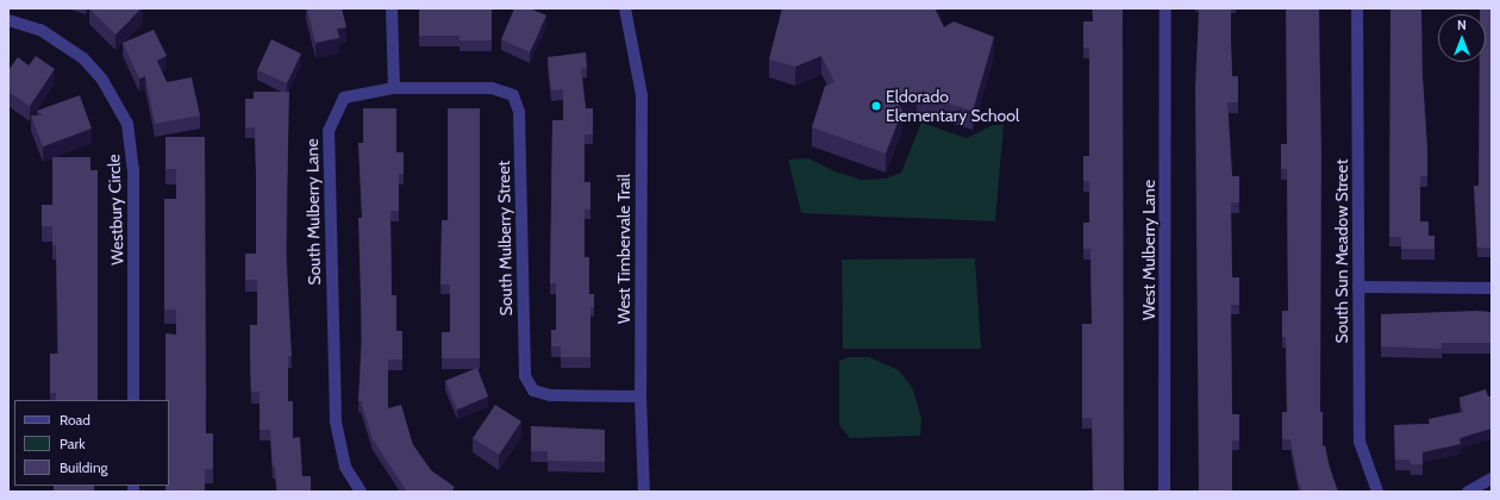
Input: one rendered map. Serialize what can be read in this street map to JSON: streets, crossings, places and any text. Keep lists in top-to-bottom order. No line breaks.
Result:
{"streets":{"street":["Westbury Circle","South Mulberry Lane","South Mulberry Street","West Timbervale Trail","West Mulberry Lane","South Sun Meadow Street"]},"crossings":[["South Mulberry Lane","South Mulberry Street"],["South Mulberry Street","West Timbervale Trail"]],"places":["Eldorado Elementary School"],"legend":["Road","Park","Building"],"north":"top"}
